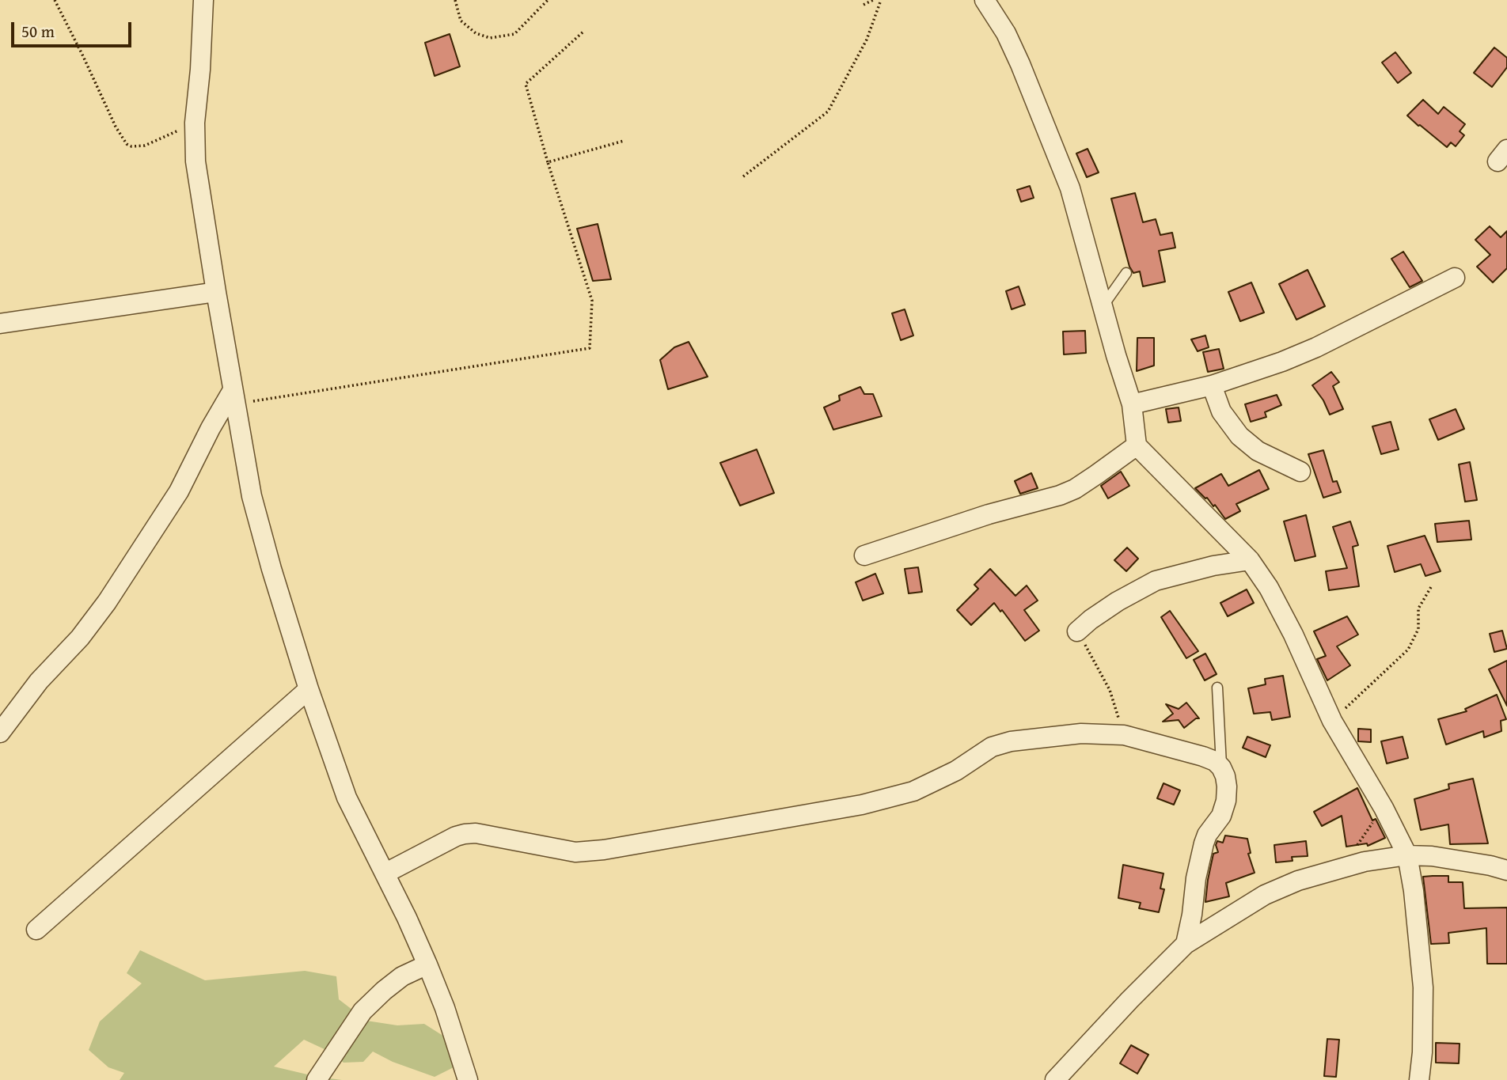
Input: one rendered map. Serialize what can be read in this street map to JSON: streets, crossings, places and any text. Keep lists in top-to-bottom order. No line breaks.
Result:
{"scale_bar":"50 m"}
